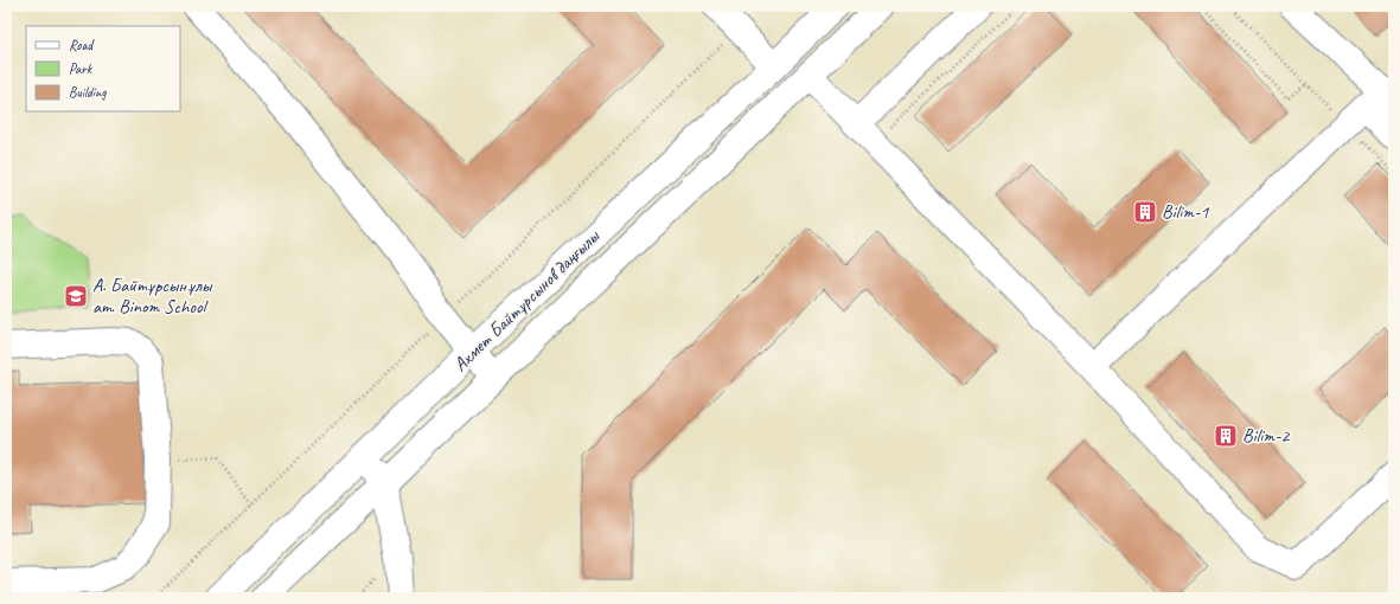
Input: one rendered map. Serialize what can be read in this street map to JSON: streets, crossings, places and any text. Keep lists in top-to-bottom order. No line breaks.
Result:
{"streets":{"street":["Ахмет Байтұрсынов даңғылы"]},"places":{"building":["Bilim-1","Bilim-2"],"school or university":["А. Байтұрсынұлы ат. Binom School"]},"legend":["Road","Park","Building"]}
